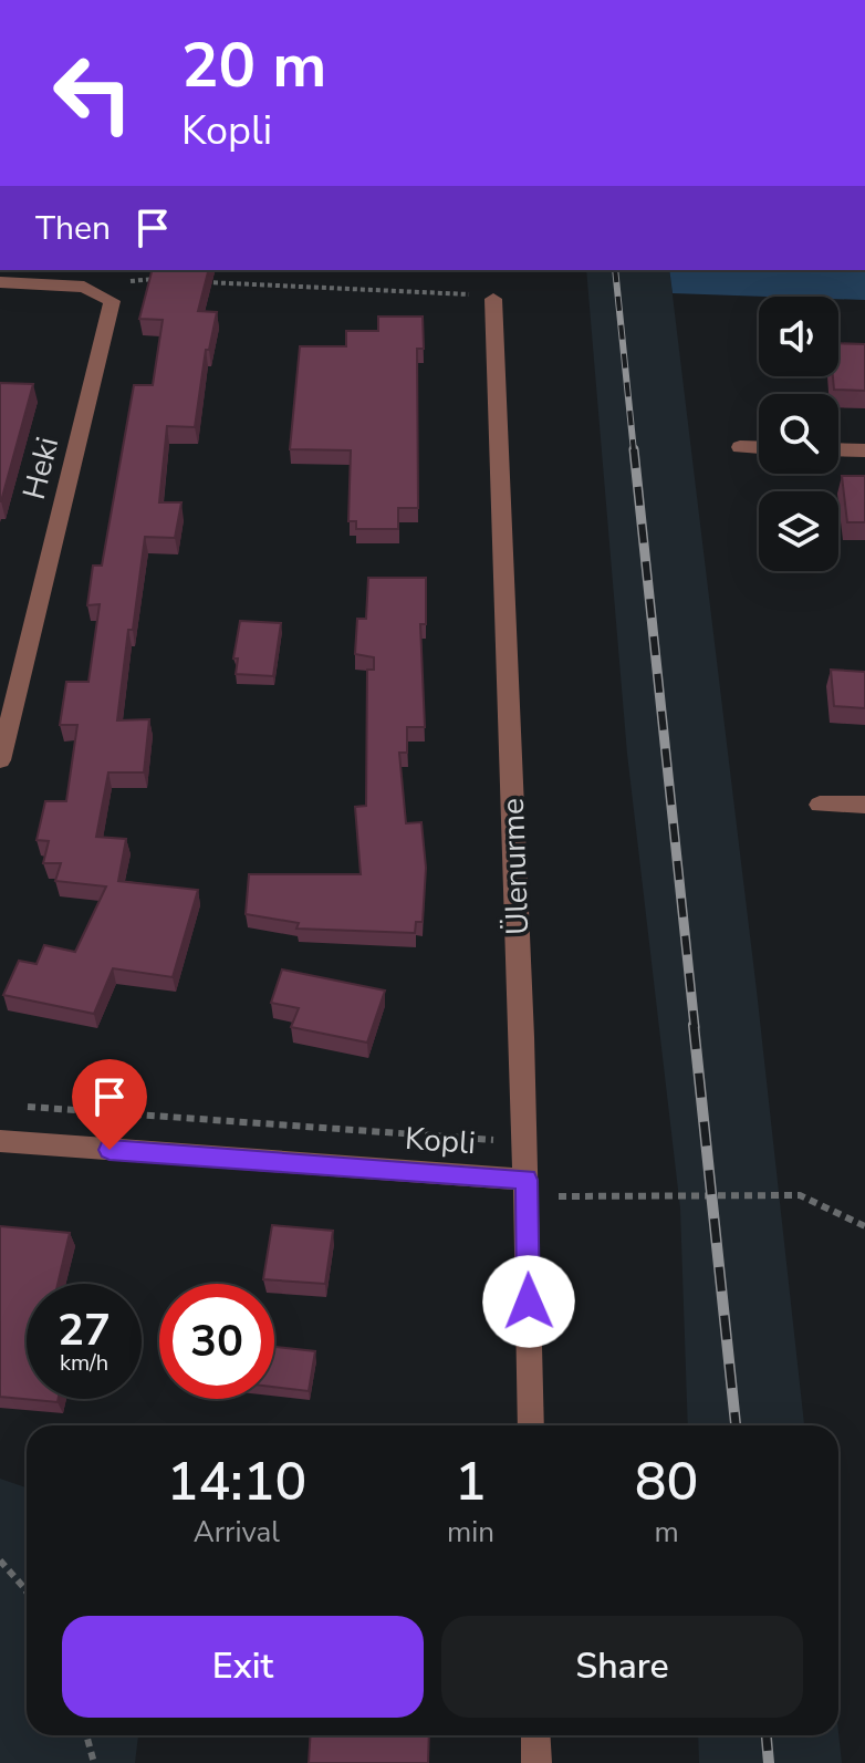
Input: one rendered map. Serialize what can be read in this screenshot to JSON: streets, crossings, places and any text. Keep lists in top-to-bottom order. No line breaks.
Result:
{"streets":{"street":["Heki","Ülenurme","Kopli"]},"crossings":[["Ülenurme","Kopli"]],"page":{"turn":["20 m","Kopli"],"then":"Then","speed":"27 km/h","limit":"30","eta":["14:10","Arrival","1","min","80","m"],"buttons":["Exit","Share"]}}
